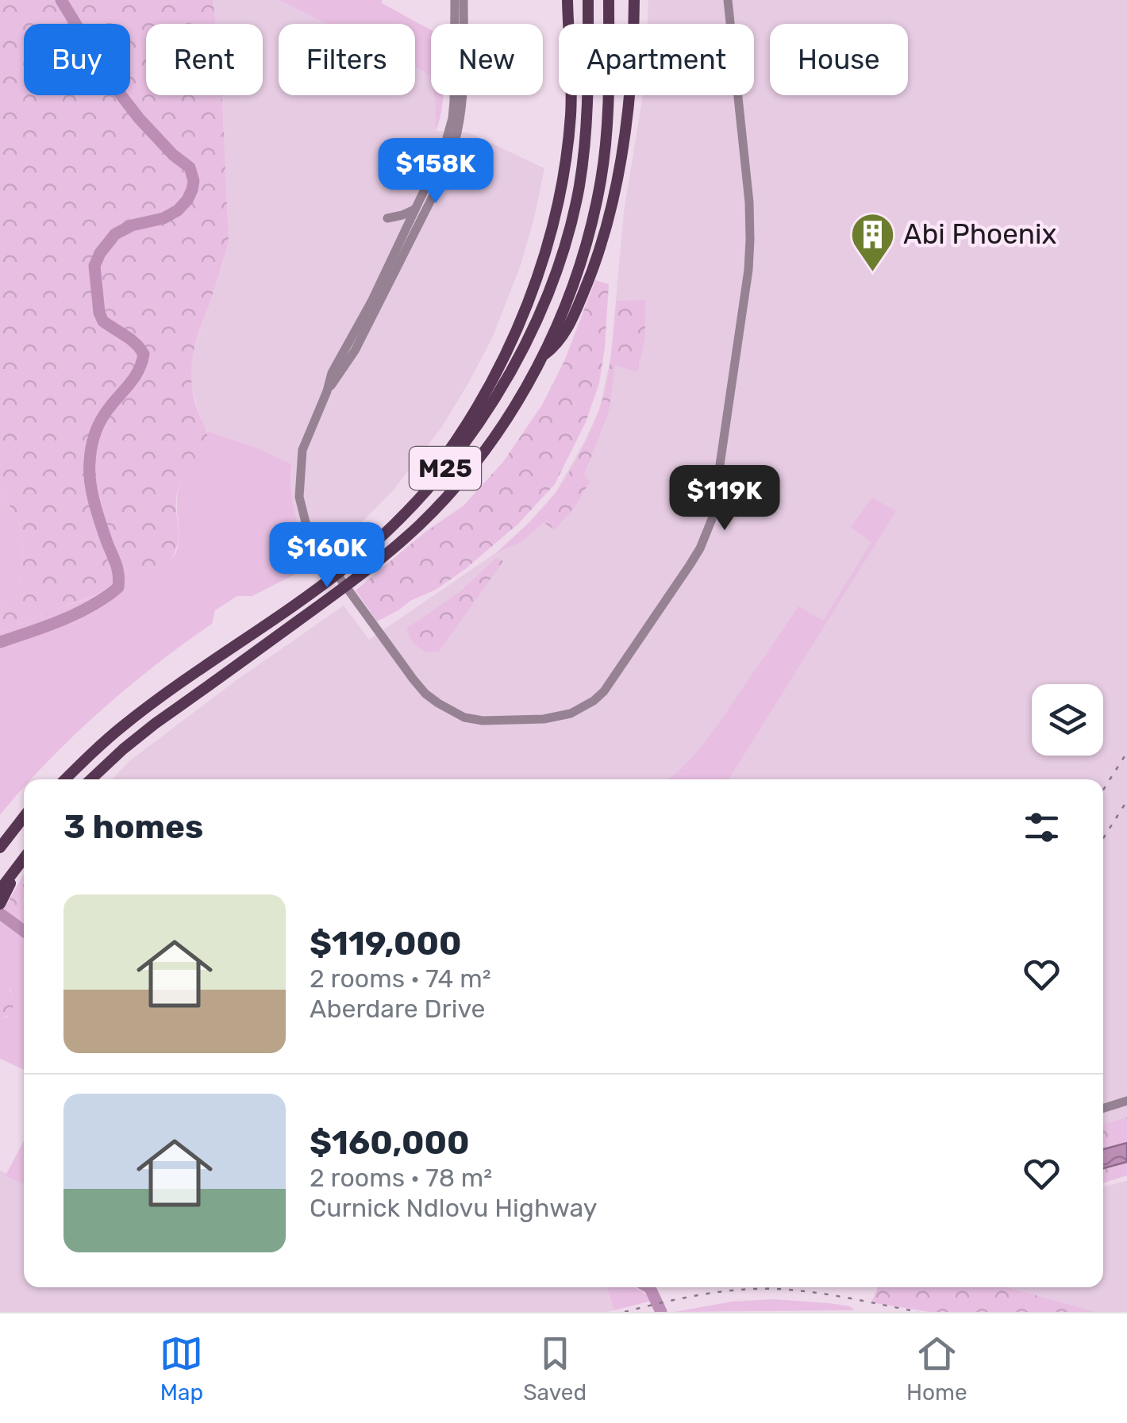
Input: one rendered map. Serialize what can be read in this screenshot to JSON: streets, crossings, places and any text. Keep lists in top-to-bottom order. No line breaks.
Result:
{"streets":{"main road":["M25"]},"places":{"building":["Abi Phoenix"]},"page":{"chip":["Buy","Rent","Filters","New","Apartment","House"],"price":["$158K","$119K","$160K"],"heading":"3 homes","list":[{"name":"$119,000","note":"2 rooms · 74 m² · Aberdare Drive"},{"name":"$160,000","note":"2 rooms · 78 m² · Curnick Ndlovu Highway"}],"tabs":["Map","Saved","Home"]}}
